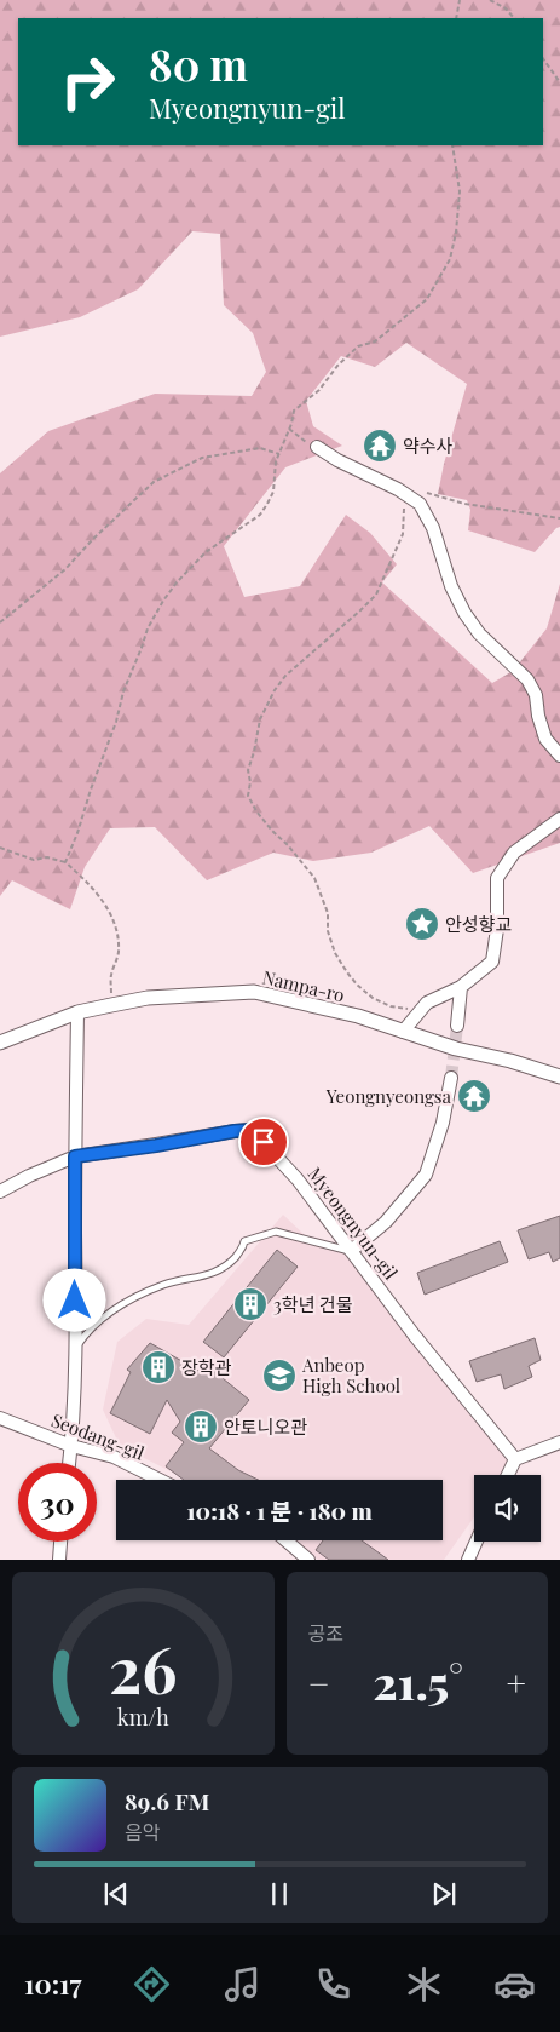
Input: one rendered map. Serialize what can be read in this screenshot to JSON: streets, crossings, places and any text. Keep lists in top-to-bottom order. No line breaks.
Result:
{"streets":{"street":["Nampa-ro","Myeongnyun-gil","Seodang-gil"]},"places":{"temple":["약수사","Yeongnyeongsa"],"place":["안성향교"],"building":["3학년 건물","장학관","안토니오관"],"school or university":["Anbeop High School"]},"page":{"turn":["80 m","Myeongnyun-gil"],"limit":"30","trip":"10:18 · 1 분 · 180 m","tile":"공조","heat":["−","21.5°","+"],"song":["89.6 FM","음악"],"tabs":"10:17","gauge":["26","km/h"]}}
